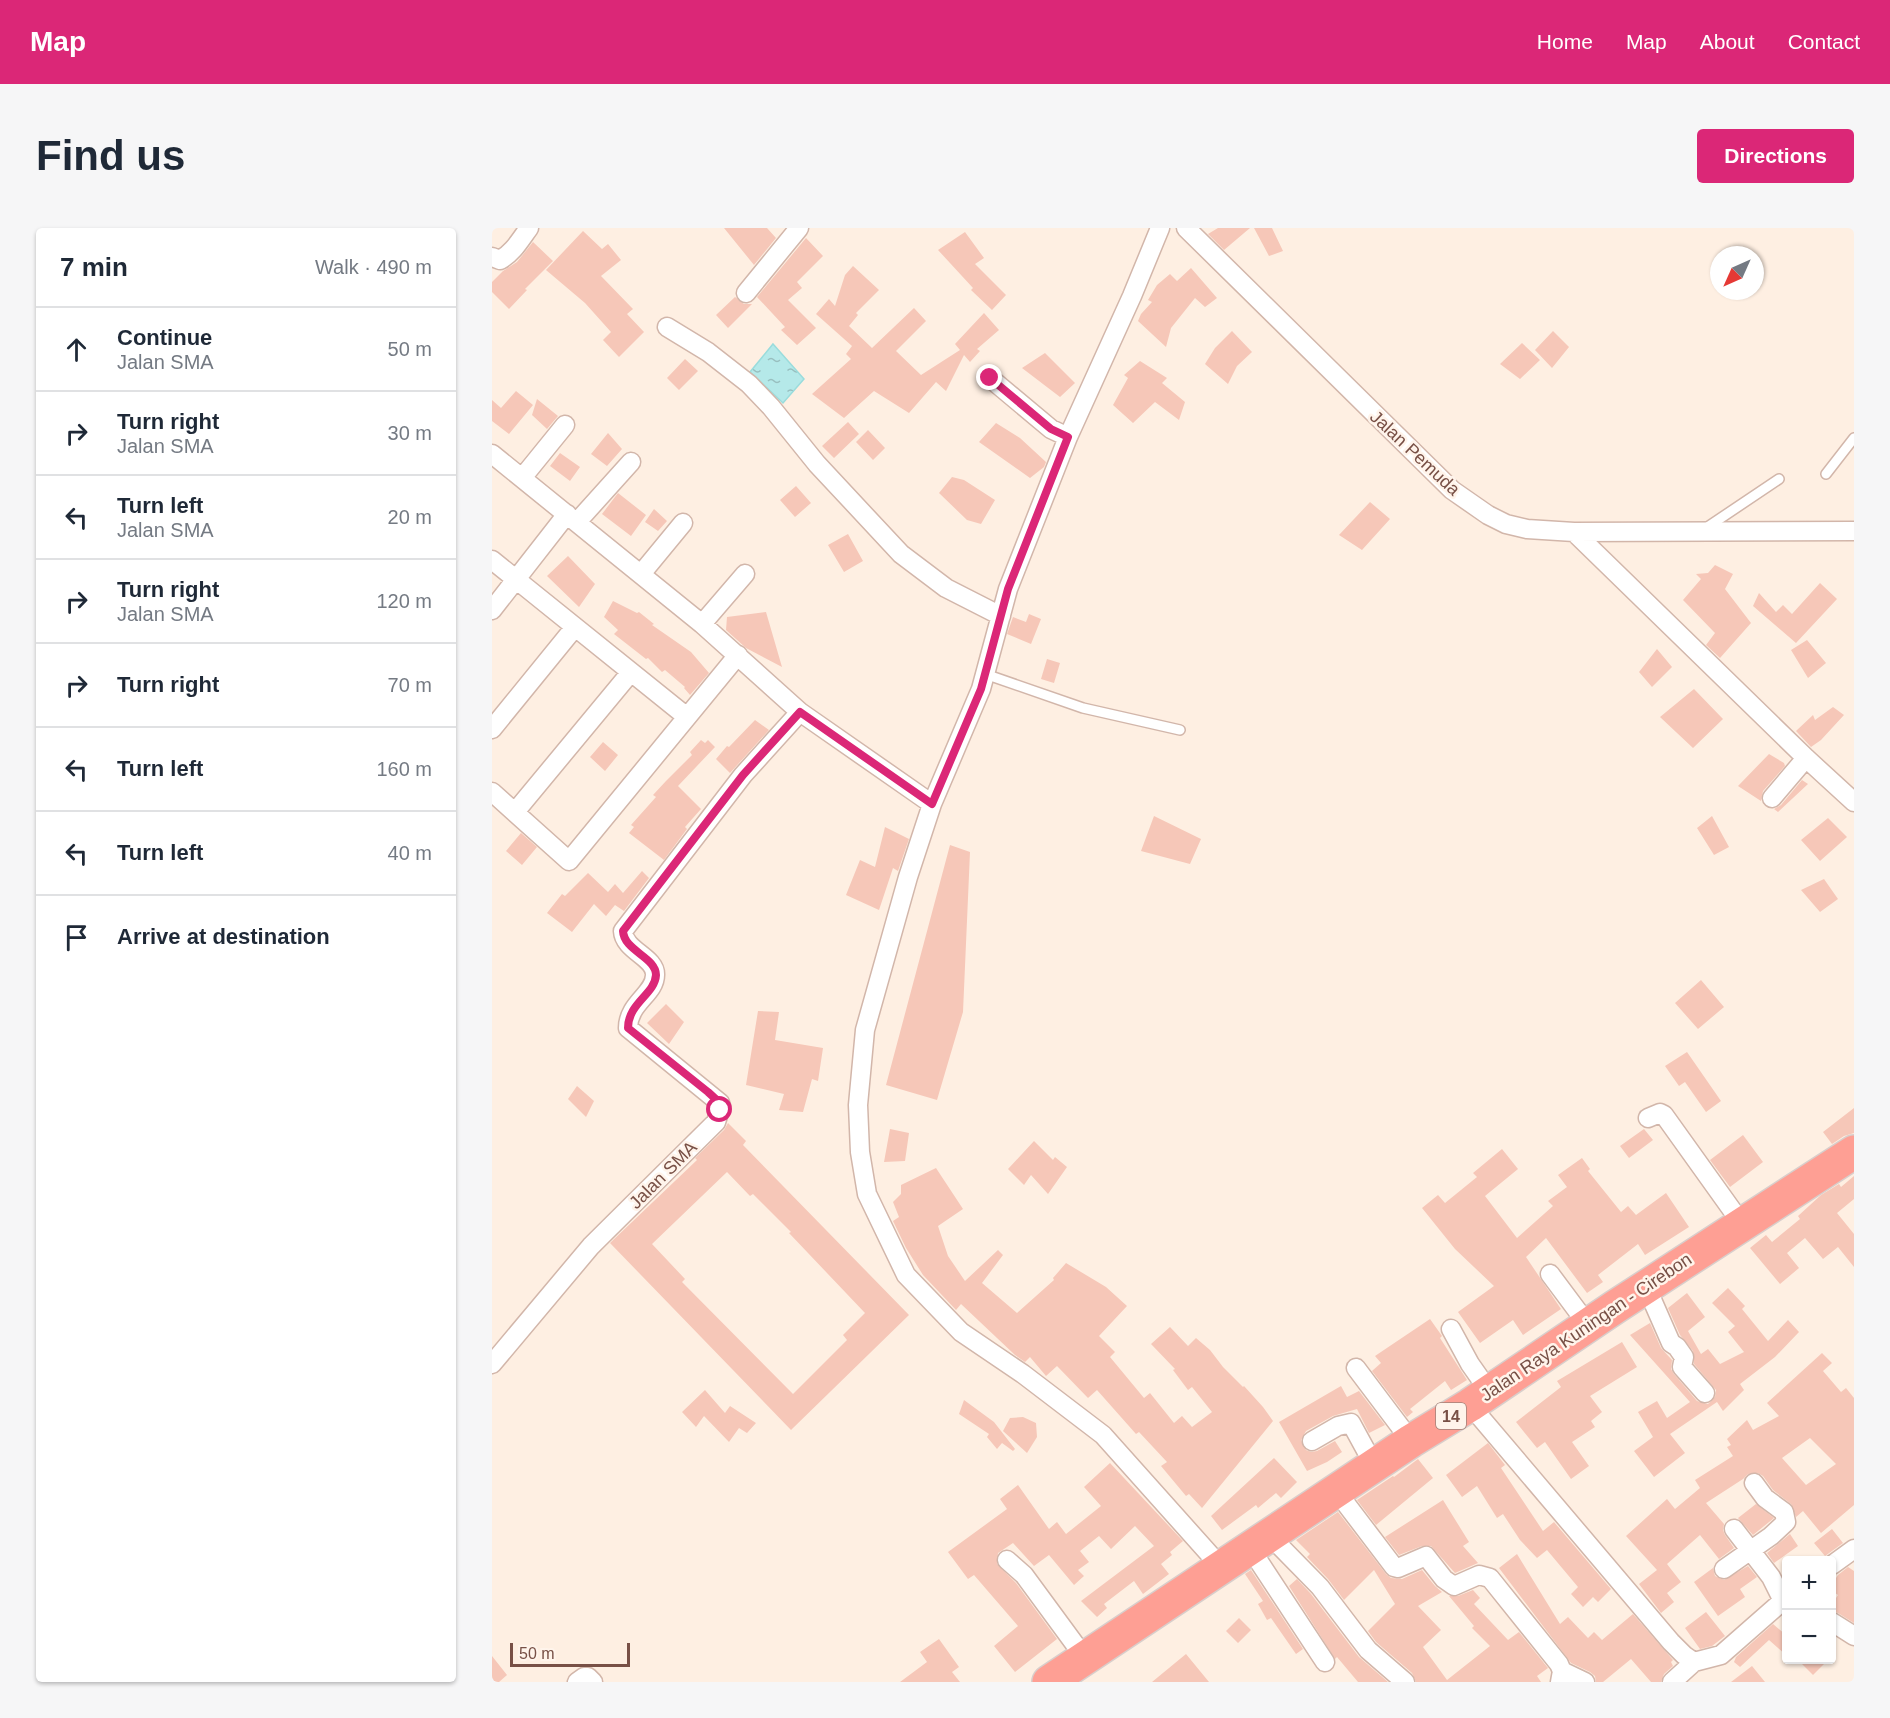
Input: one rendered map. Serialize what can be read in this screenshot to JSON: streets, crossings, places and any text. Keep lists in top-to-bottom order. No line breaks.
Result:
{"streets":{"highway":["Jalan Raya Kuningan - Cirebon","14"],"street":["Jalan Pemuda","Jalan SMA"]},"scale_bar":"50 m","north":"bottom left","page":{"header":"Map","nav":["Home","Map","About","Contact"],"buttons":"Directions","title":"Find us","heading":["7 min","Walk · 490 m"],"list":[["Continue","Jalan SMA","50 m"],["Turn right","Jalan SMA","30 m"],["Turn left","Jalan SMA","20 m"],["Turn right","Jalan SMA","120 m"],["Turn right","70 m"],["Turn left","160 m"],["Turn left","40 m"],"Arrive at destination"],"map_buttons":["+","−"],"scale":"50 m"}}
